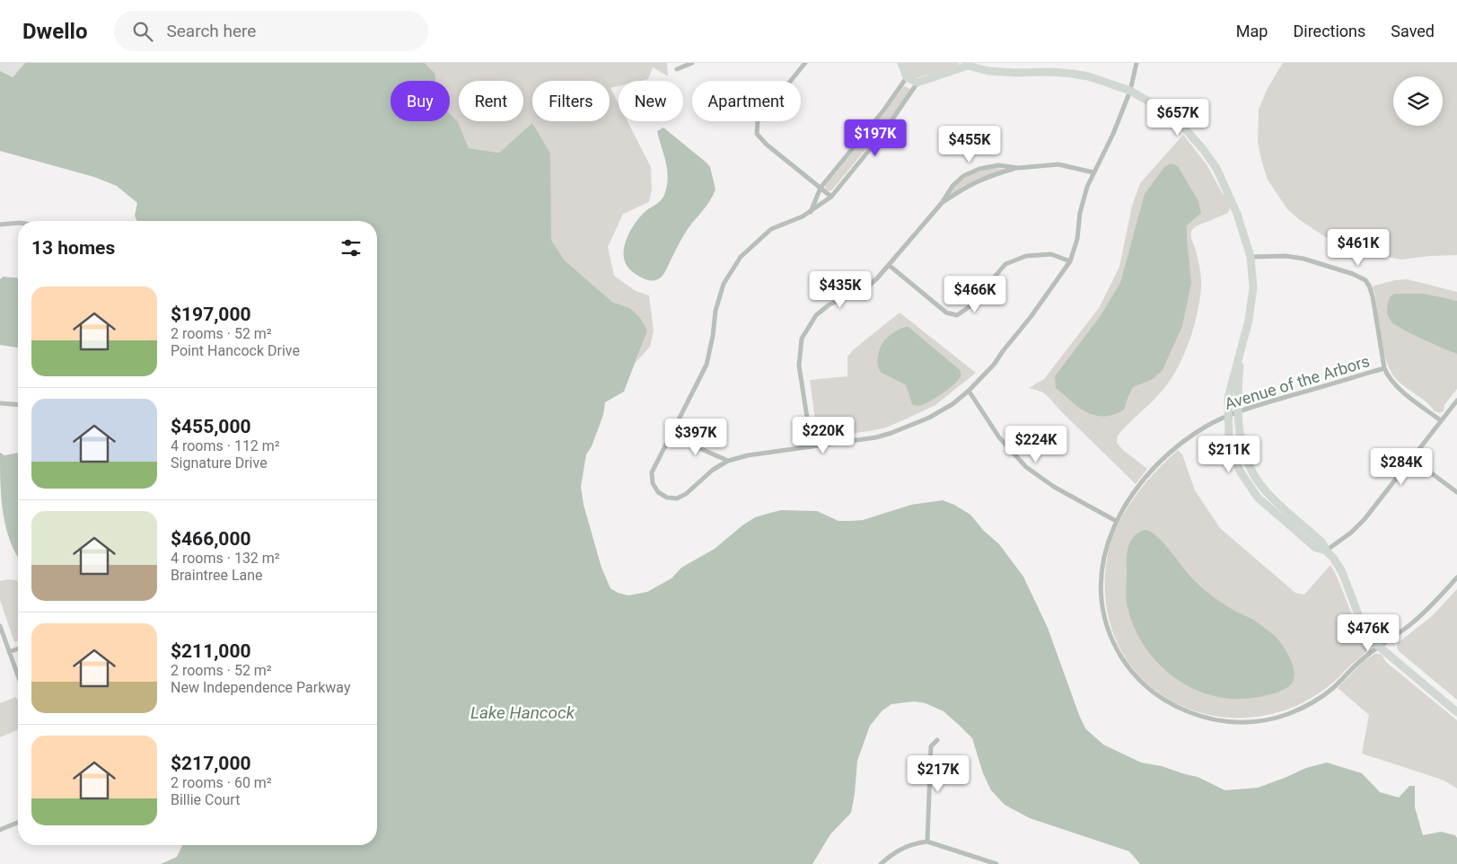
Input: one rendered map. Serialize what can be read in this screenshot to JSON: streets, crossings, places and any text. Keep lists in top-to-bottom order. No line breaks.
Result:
{"streets":{"street":["Avenue of the Arbors"]},"water":["Lake Hancock"],"page":{"header":"Dwello","search":"Search here","nav":["Map","Directions","Saved"],"chip":["Buy","Rent","Filters","New","Apartment"],"price":["$657K","$197K","$455K","$461K","$435K","$466K","$220K","$397K","$224K","$211K","$284K","$476K","$217K"],"heading":"13 homes","list":[{"name":"$197,000","note":"2 rooms · 52 m² · Point Hancock Drive"},{"name":"$455,000","note":"4 rooms · 112 m² · Signature Drive"},{"name":"$466,000","note":"4 rooms · 132 m² · Braintree Lane"},{"name":"$211,000","note":"2 rooms · 52 m² · New Independence Parkway"},{"name":"$217,000","note":"2 rooms · 60 m² · Billie Court"}]}}
